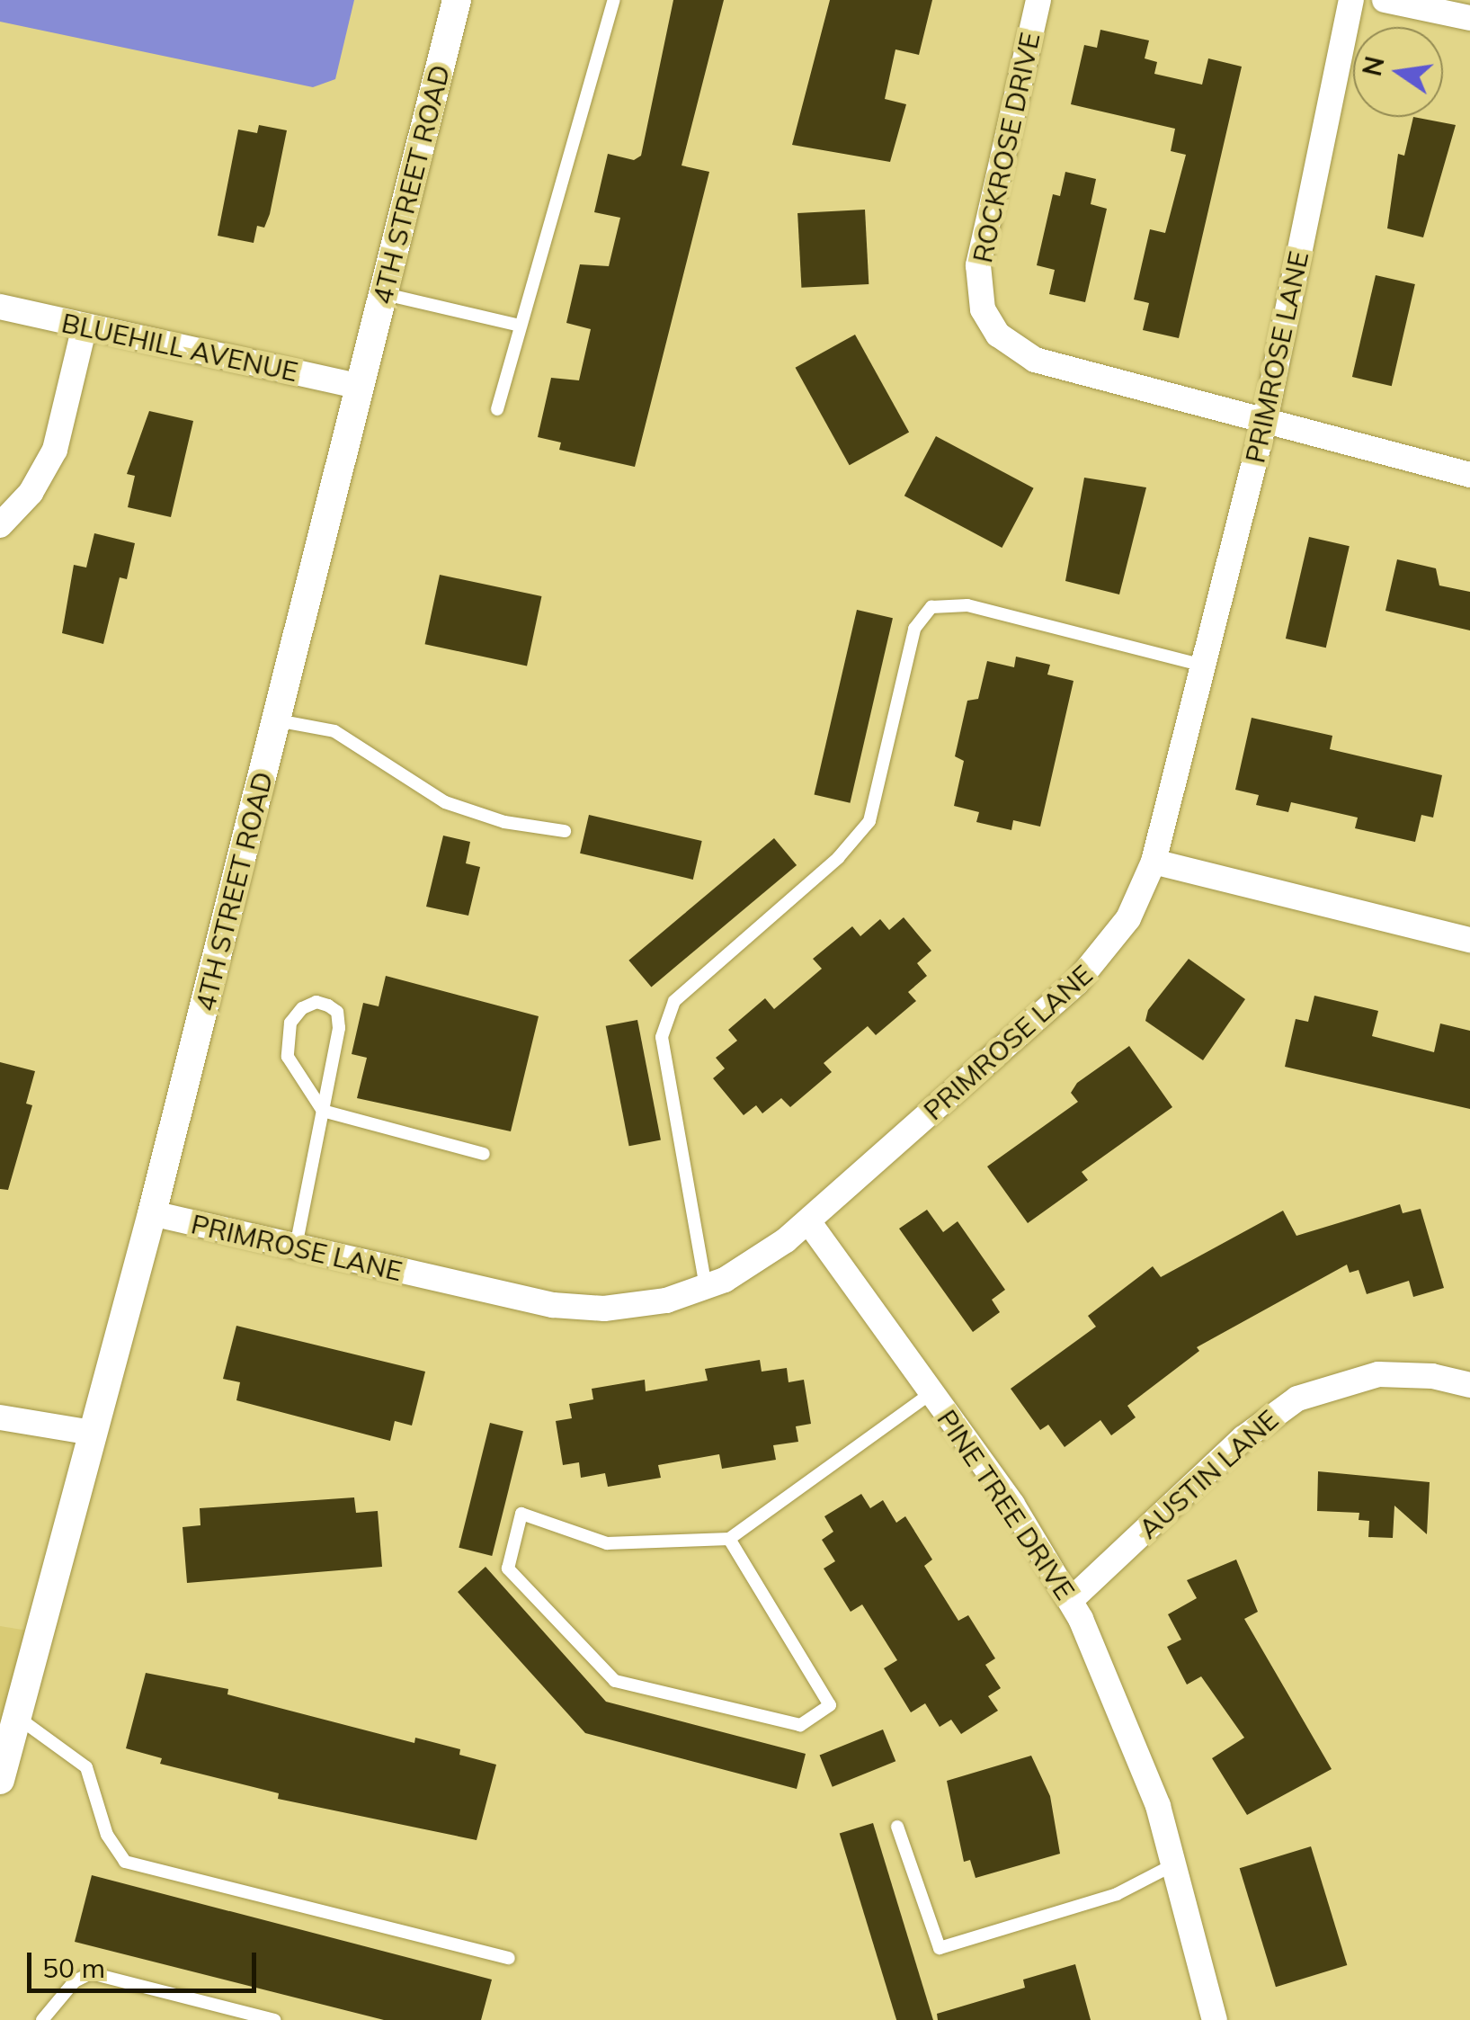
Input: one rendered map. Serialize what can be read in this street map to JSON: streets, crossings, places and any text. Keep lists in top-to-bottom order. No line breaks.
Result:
{"streets":{"street":["ROCKROSE DRIVE","4TH STREET ROAD","BLUEHILL AVENUE","PRIMROSE LANE","AUSTIN LANE","PINE TREE DRIVE"]},"crossings":[["ROCKROSE DRIVE","PRIMROSE LANE"],["4TH STREET ROAD","BLUEHILL AVENUE"],["4TH STREET ROAD","PRIMROSE LANE"],["PRIMROSE LANE","PINE TREE DRIVE"],["AUSTIN LANE","PINE TREE DRIVE"]],"scale_bar":"50 m","north":"left"}
